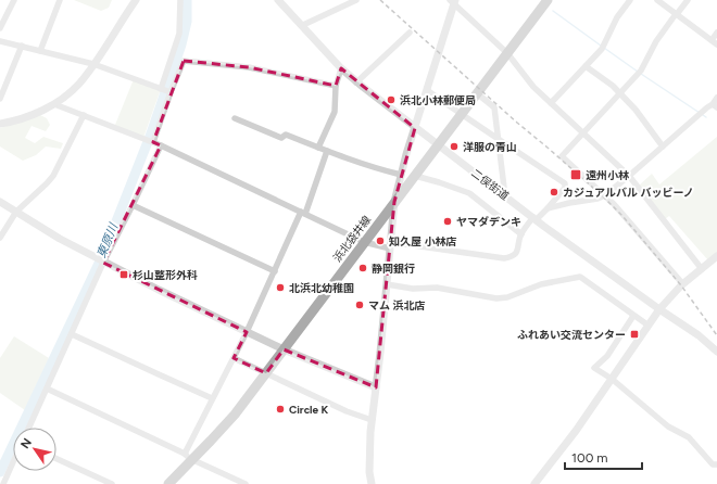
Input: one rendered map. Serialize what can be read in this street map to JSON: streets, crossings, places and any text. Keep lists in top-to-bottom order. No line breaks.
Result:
{"streets":{"main road":["浜北袋井線"],"street":["二俣街道"]},"crossings":[["二俣街道","浜北袋井線"]],"water":["東原川"],"places":{"other":["浜北小林郵便局","洋服の青山","カジュアルバル バッビーノ","ヤマダデンキ","知久屋 小林店","静岡銀行","北浜北幼稚園","マム 浜北店","Circle K"],"transit":["遠州小林","杉山整形外科","ふれあい交流センター"]},"scale_bar":"100 m","north":"top left"}
